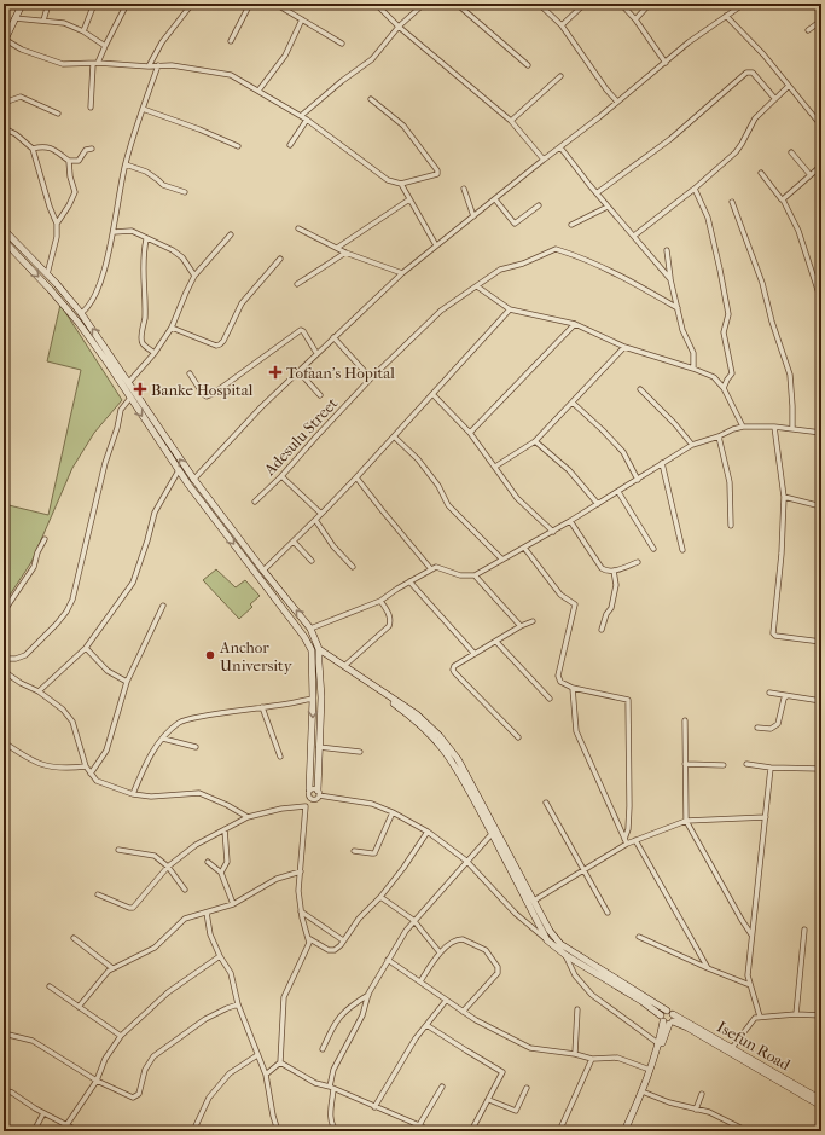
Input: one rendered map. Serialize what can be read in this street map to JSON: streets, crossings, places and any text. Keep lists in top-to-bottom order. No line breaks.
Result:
{"streets":{"street":["Adesulu Street","Isefun Road"]},"places":{"health":["Tofaan's Hopital","Banke Hospital"],"other":["Anchor University"]}}
